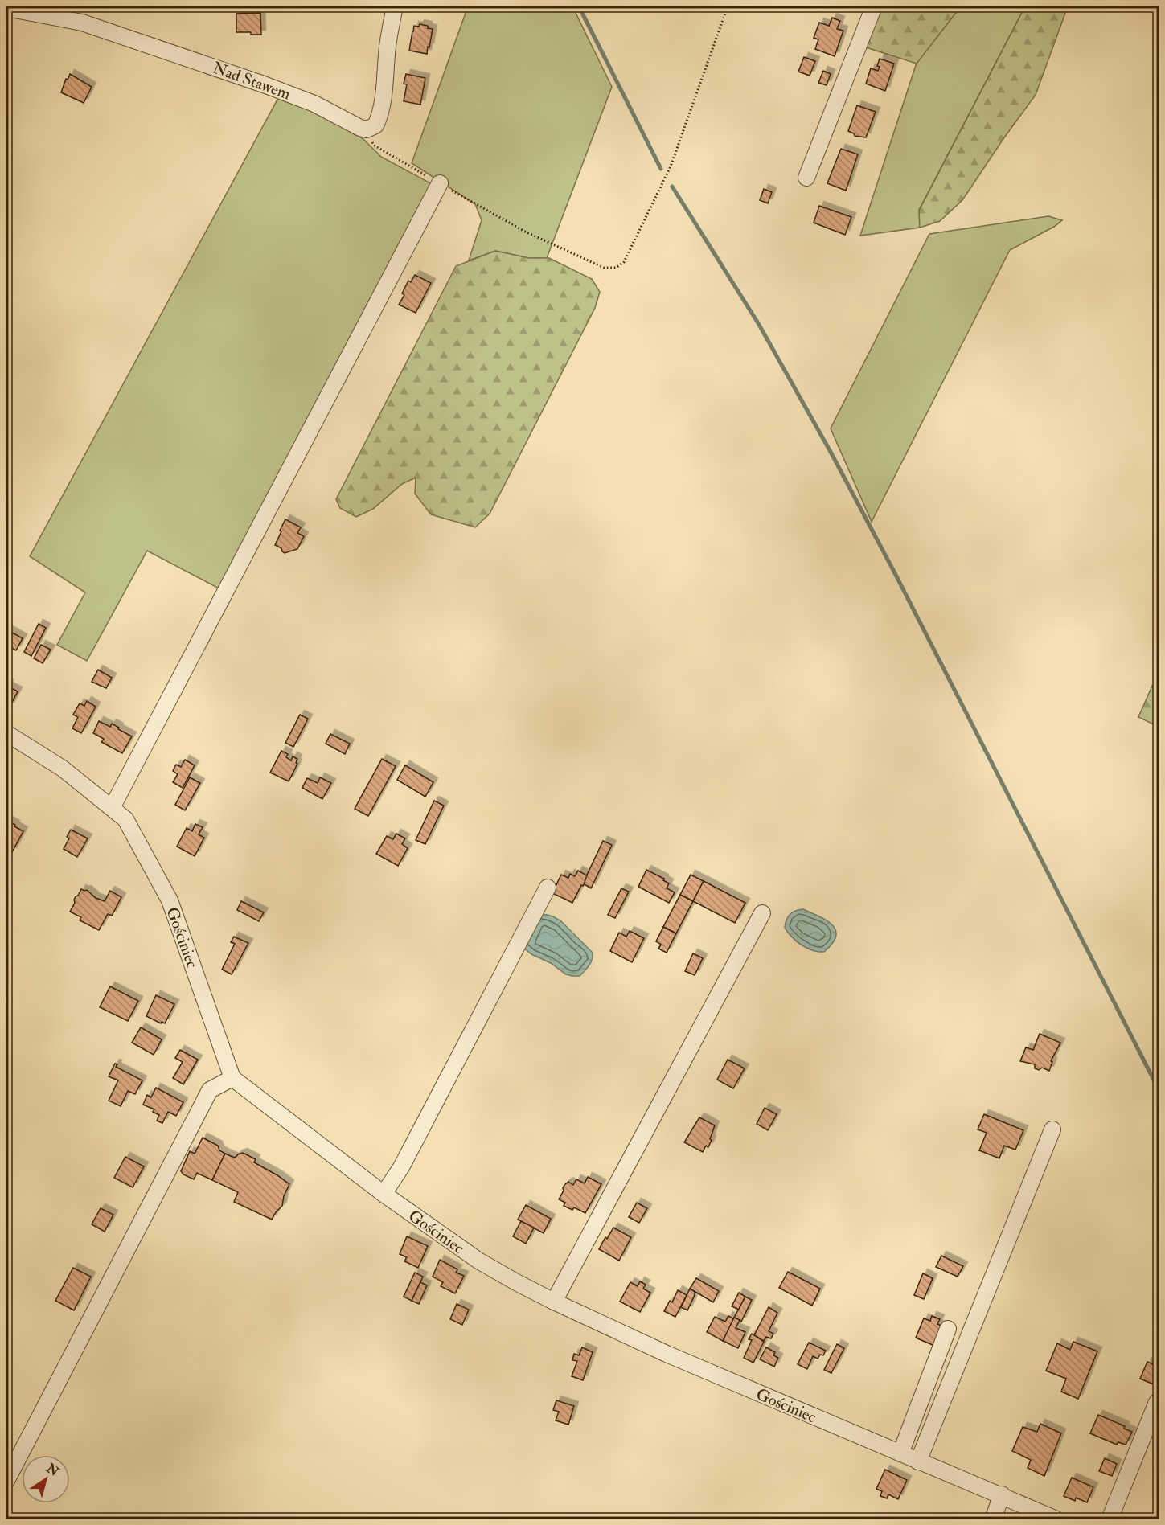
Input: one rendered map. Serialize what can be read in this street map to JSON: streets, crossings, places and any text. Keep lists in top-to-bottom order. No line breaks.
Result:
{"streets":{"street":["Nad Stawem","Gościniec"]},"north":"top right"}
